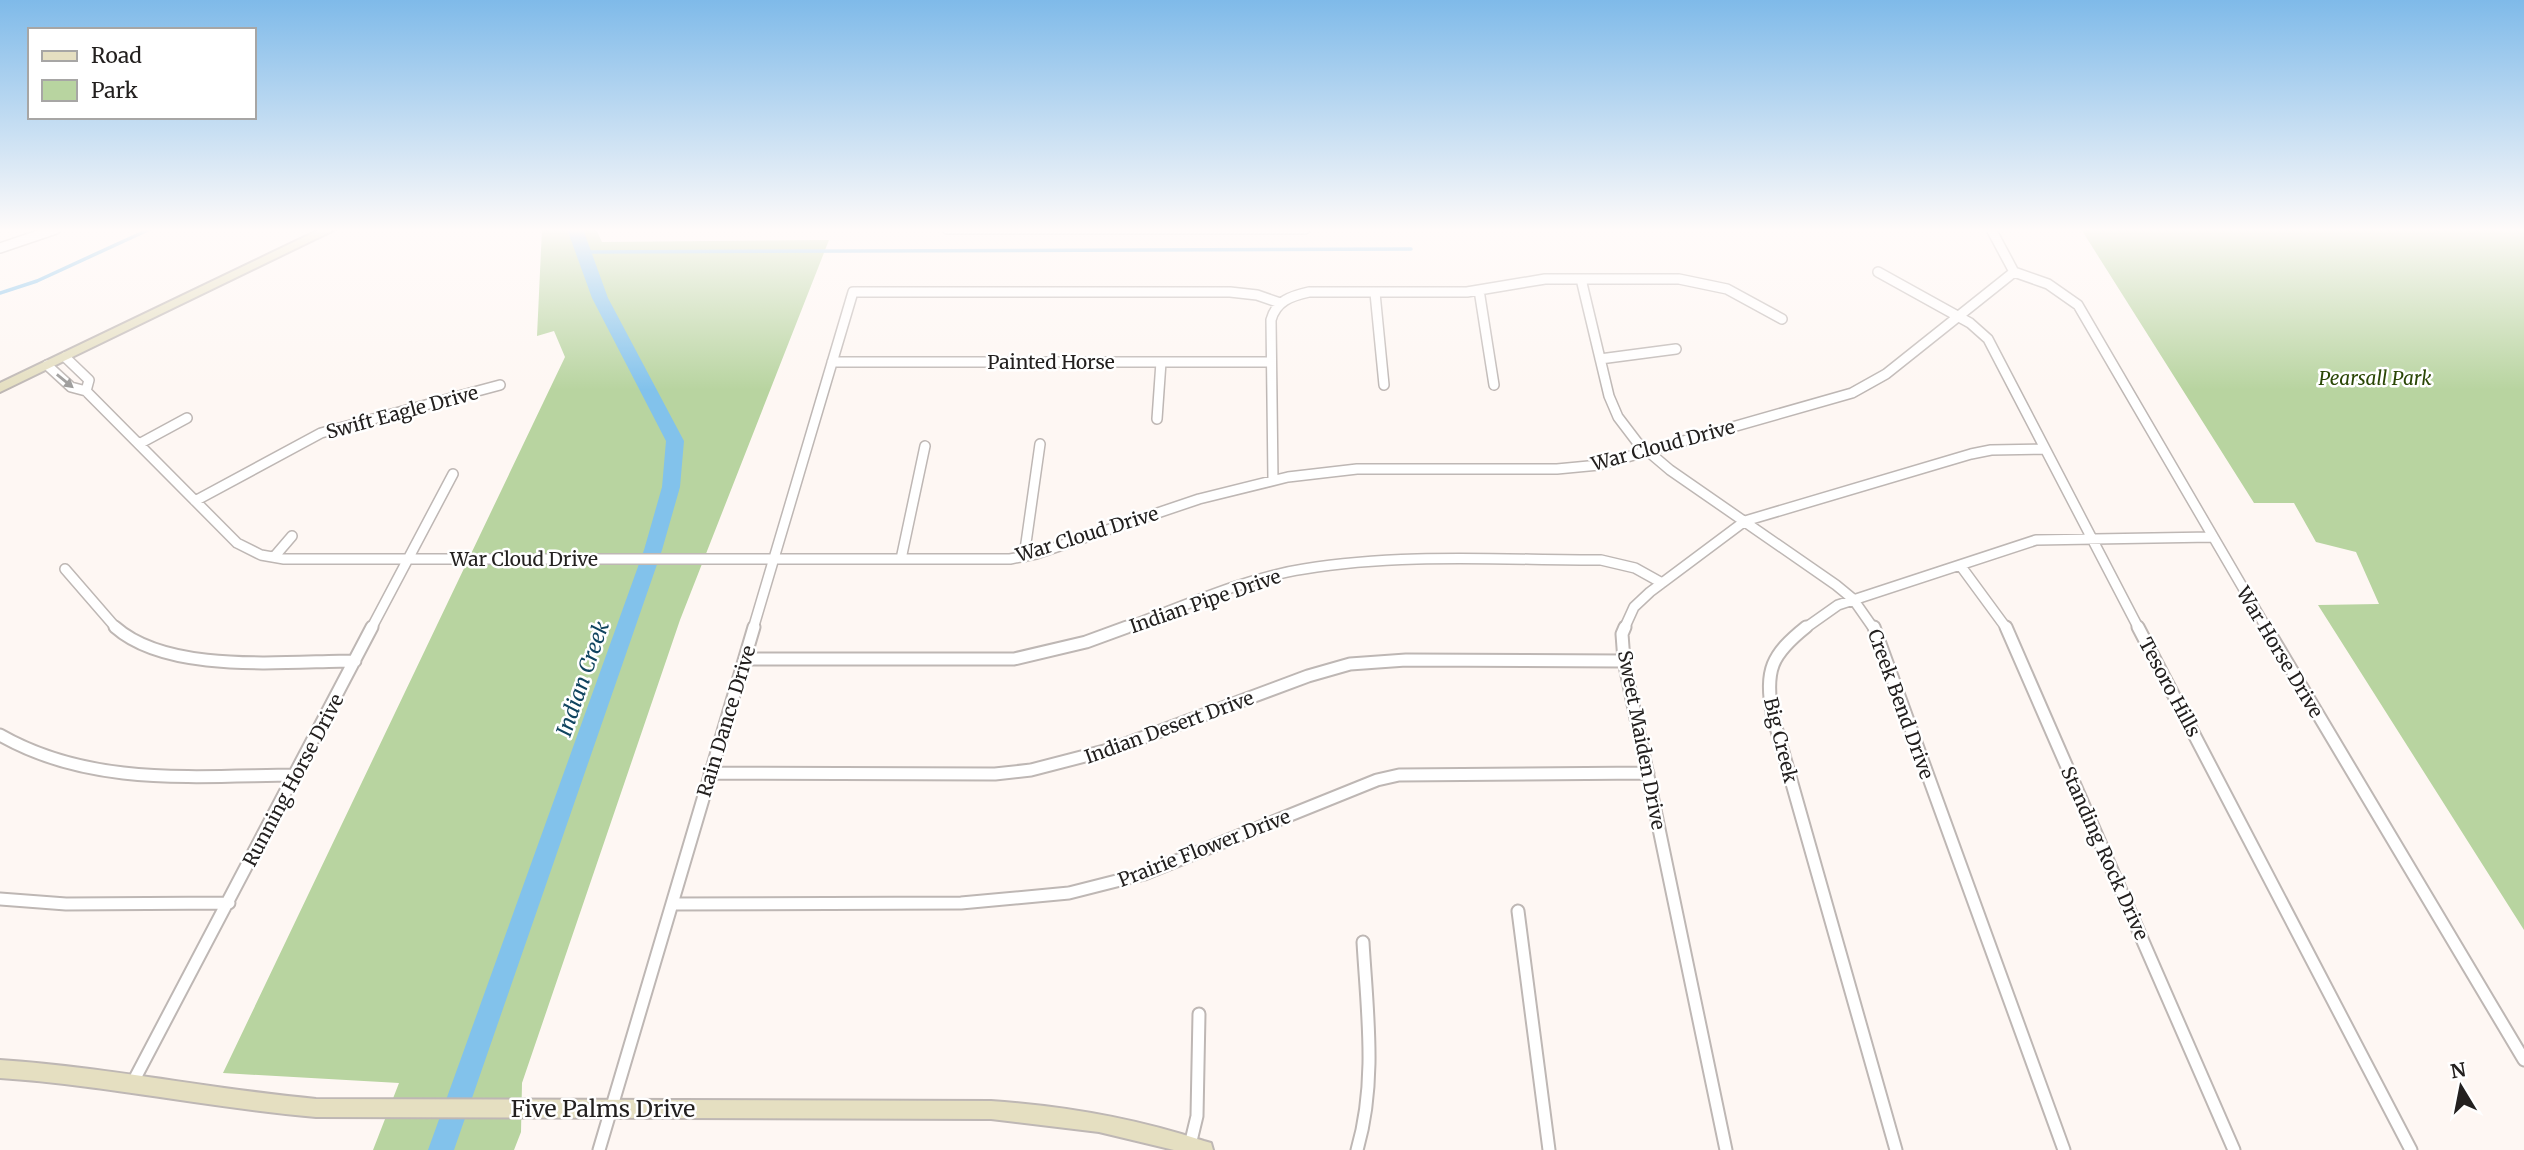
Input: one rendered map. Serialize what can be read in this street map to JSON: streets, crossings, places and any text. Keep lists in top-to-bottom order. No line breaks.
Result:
{"streets":{"street":["Painted Horse","Swift Eagle Drive","War Cloud Drive","Indian Pipe Drive","War Horse Drive","Tesoro Hills","Creek Bend Drive","Rain Dance Drive","Indian Desert Drive","Sweet Maiden Drive","Big Creek","Running Horse Drive","Prairie Flower Drive","Standing Rock Drive","Five Palms Drive"]},"crossings":[["Painted Horse","Rain Dance Drive"],["Swift Eagle Drive","War Cloud Drive"],["War Cloud Drive","Tesoro Hills"],["War Cloud Drive","Creek Bend Drive"],["War Cloud Drive","Rain Dance Drive"],["War Cloud Drive","Running Horse Drive"],["Indian Pipe Drive","Rain Dance Drive"],["Indian Pipe Drive","Sweet Maiden Drive"],["War Horse Drive","Big Creek"],["Tesoro Hills","Sweet Maiden Drive"],["Tesoro Hills","Big Creek"],["Creek Bend Drive","Sweet Maiden Drive"],["Creek Bend Drive","Big Creek"],["Rain Dance Drive","Indian Desert Drive"],["Rain Dance Drive","Prairie Flower Drive"],["Rain Dance Drive","Five Palms Drive"],["Indian Desert Drive","Sweet Maiden Drive"],["Sweet Maiden Drive","Prairie Flower Drive"],["Big Creek","Standing Rock Drive"],["Running Horse Drive","Five Palms Drive"]],"water":["Indian Creek"],"parks":["Pearsall Park"],"legend":["Road","Park"],"north":"top"}
